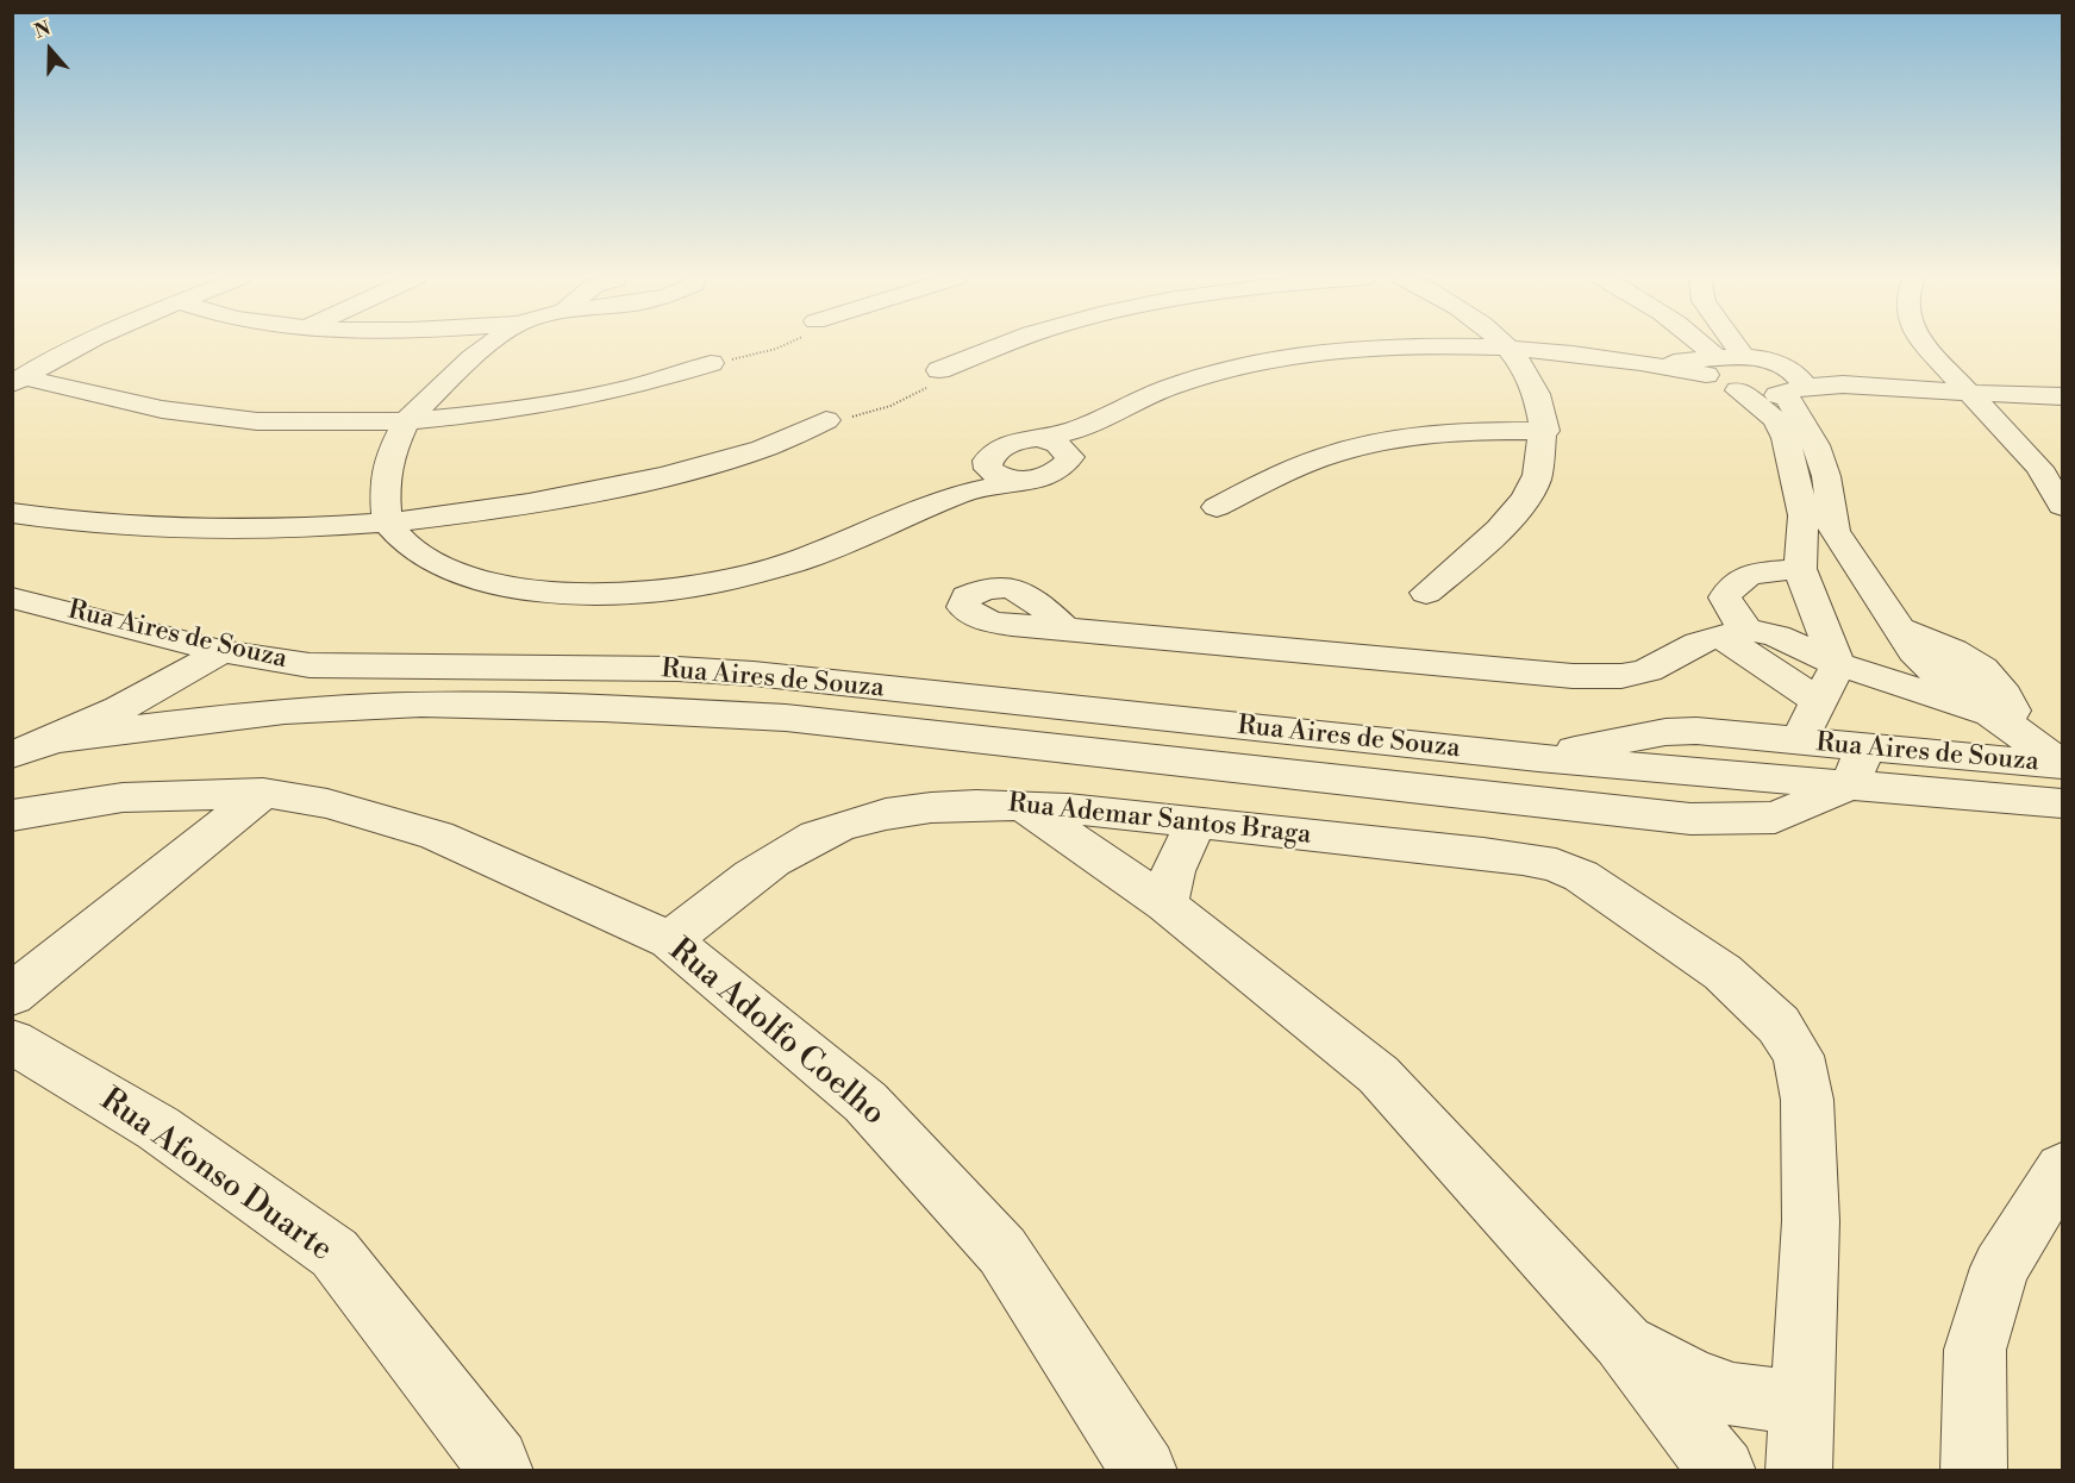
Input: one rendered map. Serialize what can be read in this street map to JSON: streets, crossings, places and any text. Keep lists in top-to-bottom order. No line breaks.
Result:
{"streets":{"street":["Rua Aires de Souza","Rua Ademar Santos Braga","Rua Adolfo Coelho","Rua Afonso Duarte"]},"crossings":[["Rua Ademar Santos Braga","Rua Adolfo Coelho"]],"north":"top"}
